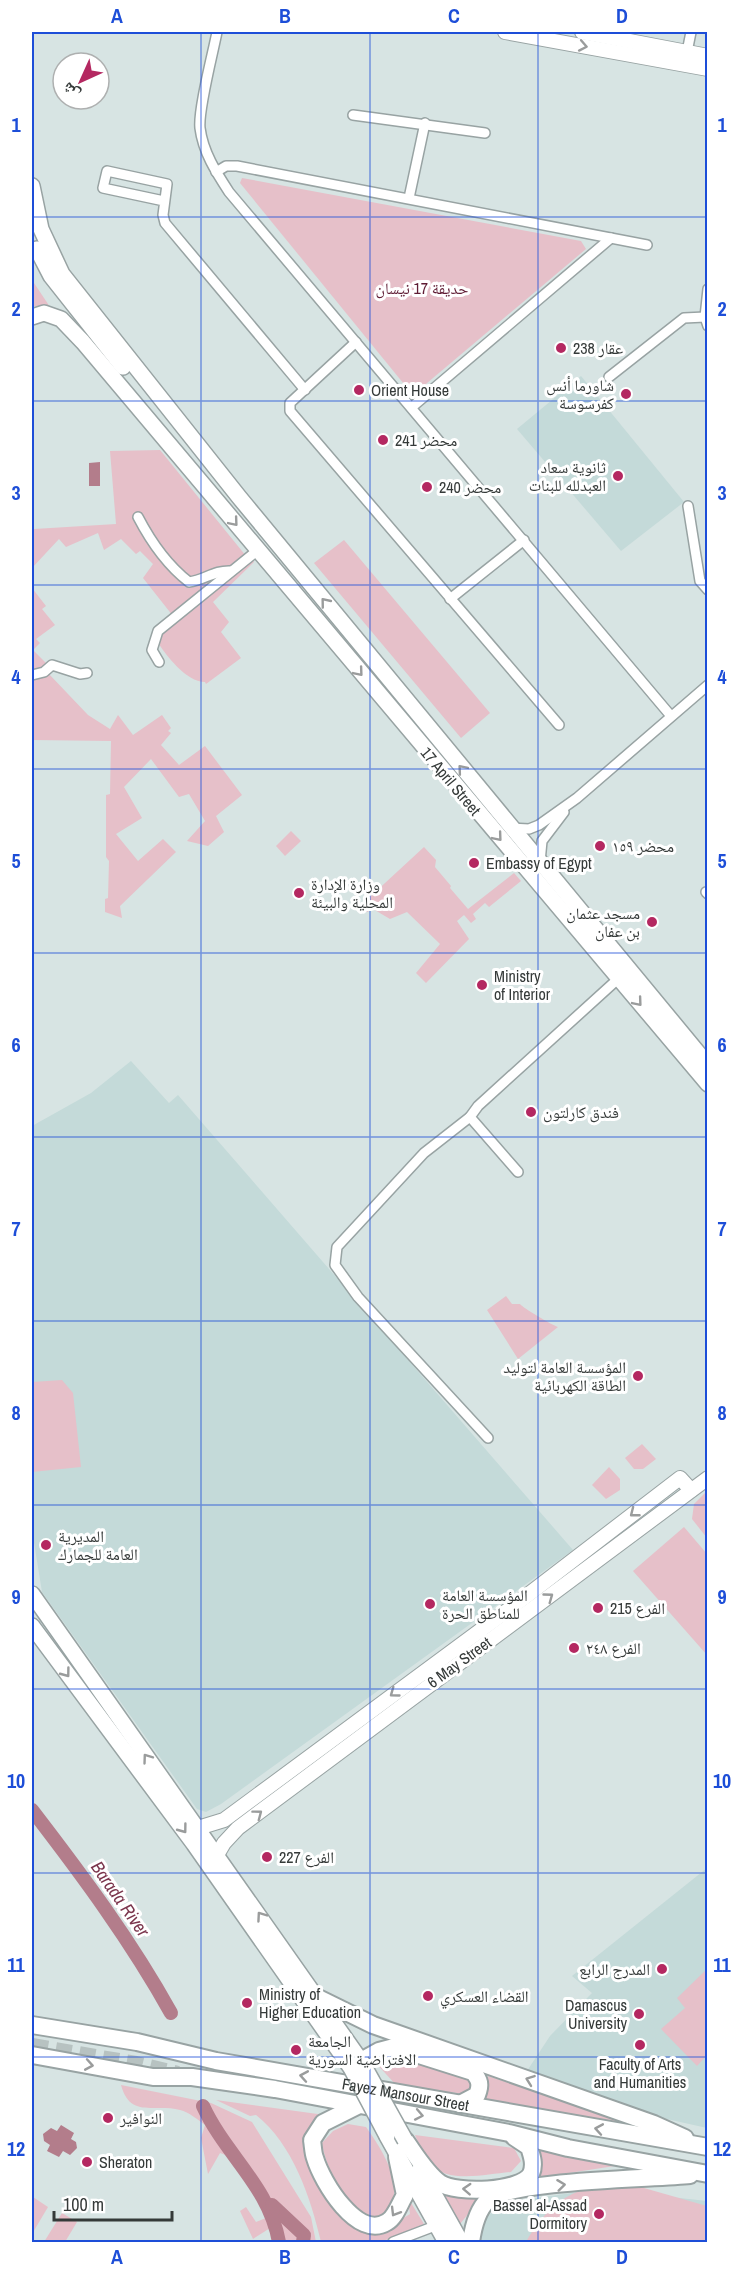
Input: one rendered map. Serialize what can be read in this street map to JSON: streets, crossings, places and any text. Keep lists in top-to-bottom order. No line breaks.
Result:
{"streets":{"highway":["Fayez Mansour Street"],"main road":["17 April Street","6 May Street"]},"water":["Barada River"],"parks":["حديقة 17 نيسان"],"places":["عقار 238","Orient House","شاورما أنس كفرسوسة","محضر 241","ثانوية سعاد العبدلله للبنات","محضر 240","محضر ١٥٩","Embassy of Egypt","وزارة الإدارة المحلية والبيئة","مسجد عثمان بن عفان","Ministry of Interior","فندق كارلتون","المؤسسة العامة لتوليد الطاقة الكهربائية","المديرية العامة للجمارك","المؤسسة العامة للمناطق الحرة","الفرع 215","الفرع ٢٤٨","الفرع 227","المدرج الرابع","القضاء العسكري","Ministry of Higher Education","Damascus University","Faculty of Arts and Humanities","الجامعة الافتراضية السورية","النوافير","Sheraton","Bassel al-Assad Dormitory"],"scale_bar":"100 m","north":"bottom left","grid":{"columns":["A","B","C","D"],"rows":["1","2","3","4","5","6","7","8","9","10","11","12"]}}
